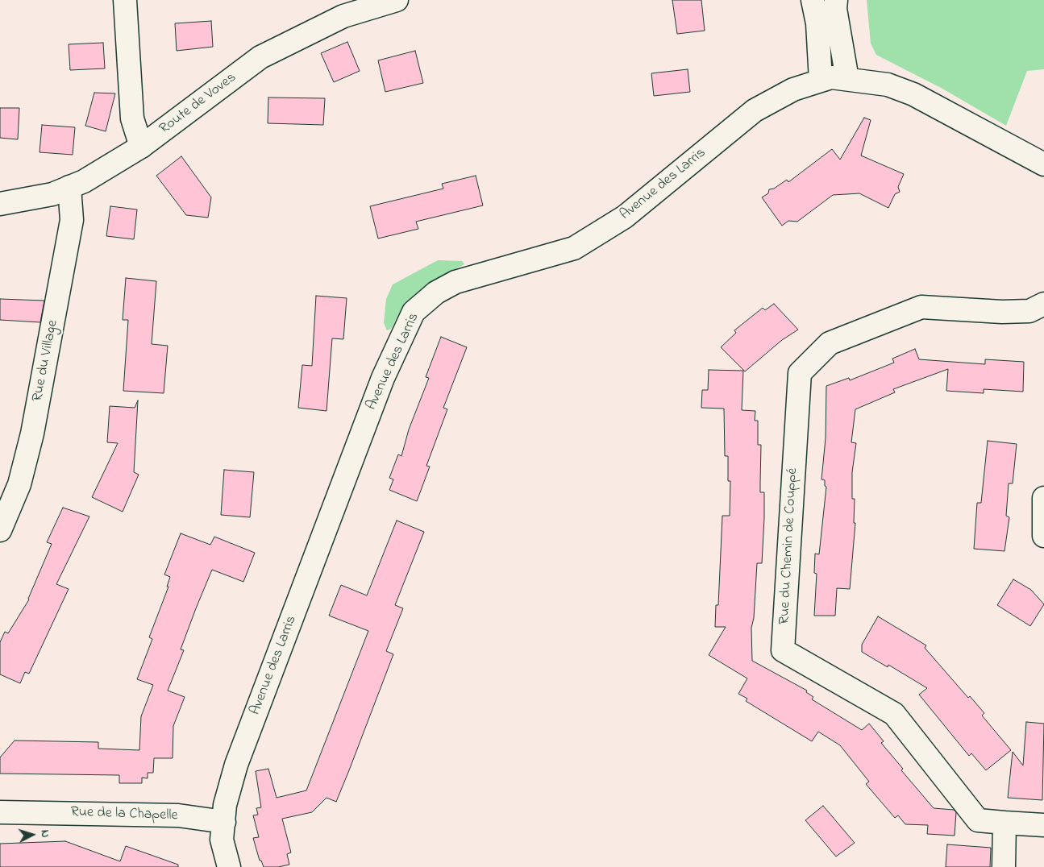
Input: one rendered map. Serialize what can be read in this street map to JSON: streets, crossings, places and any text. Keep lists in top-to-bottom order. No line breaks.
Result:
{"streets":{"street":["Route de Voves","Avenue des Larris","Rue du Village","Rue du Chemin de Couppé","Rue de la Chapelle"]},"crossings":[["Route de Voves","Rue du Village"],["Avenue des Larris","Rue de la Chapelle"]],"north":"right"}
